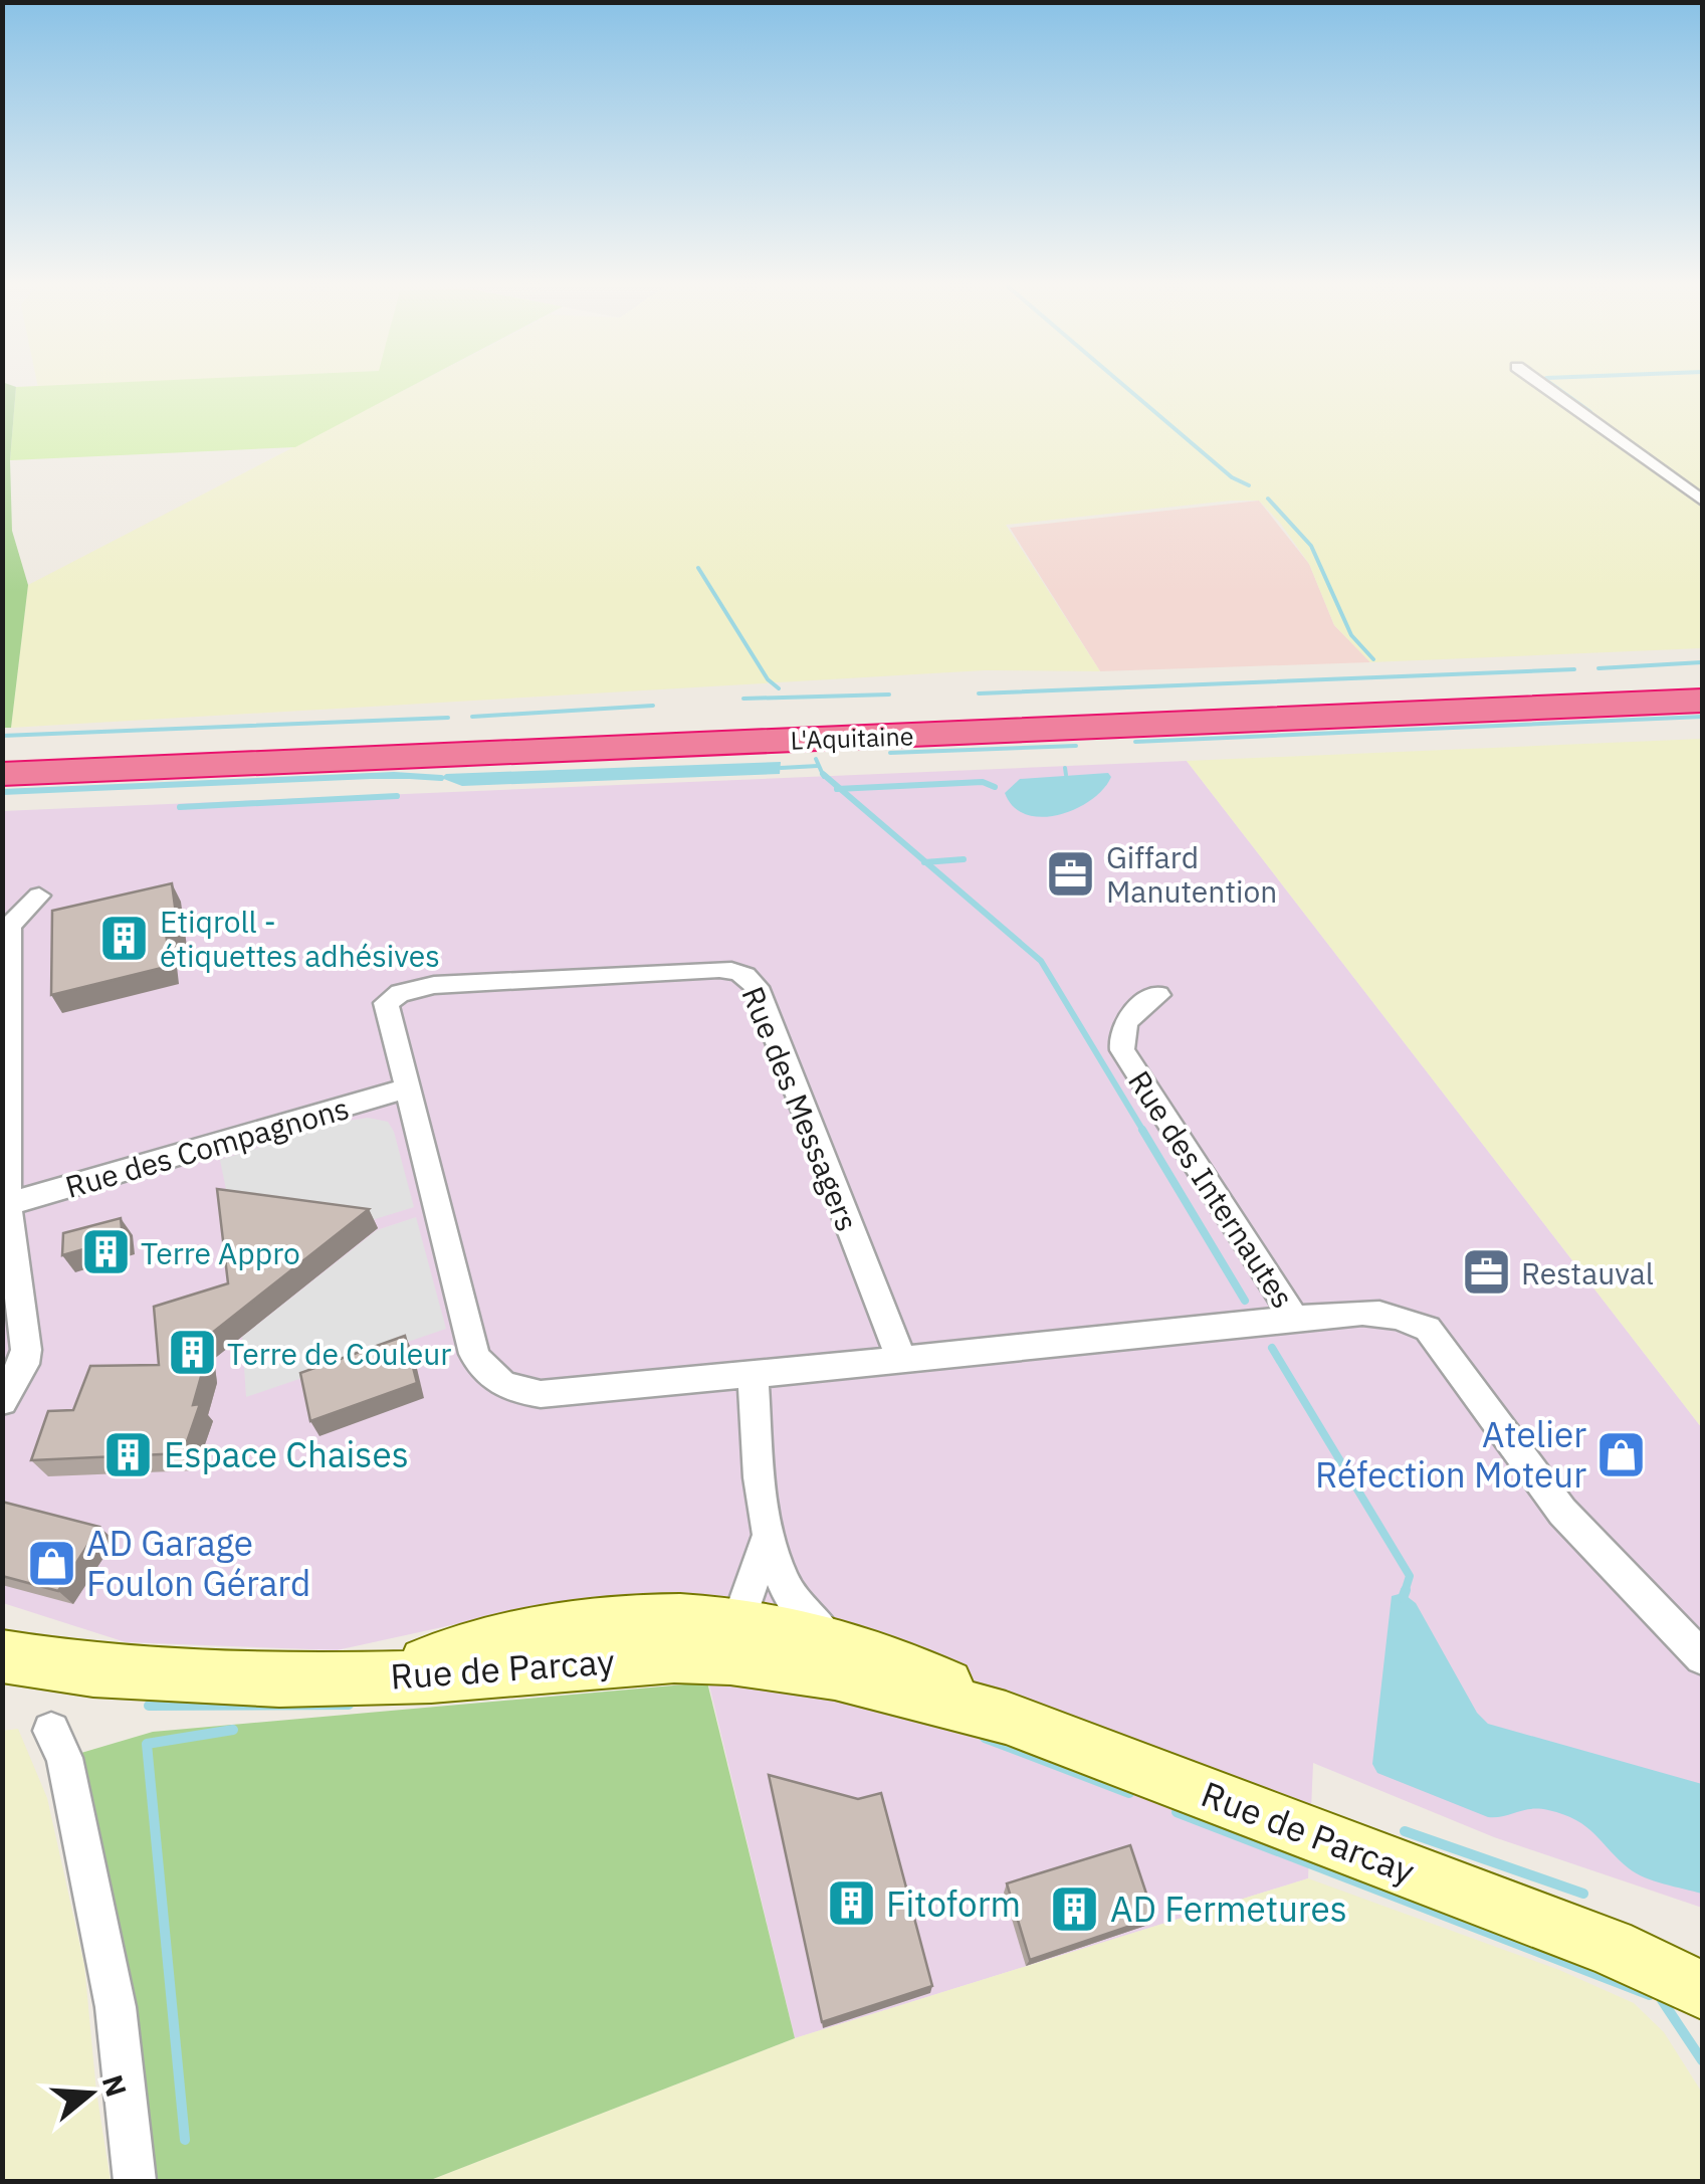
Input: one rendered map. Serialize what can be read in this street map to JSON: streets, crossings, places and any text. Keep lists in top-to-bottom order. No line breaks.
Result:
{"streets":{"highway":["L'Aquitaine"],"street":["Rue des Messagers","Rue des Compagnons","Rue des Internautes","Rue de Parcay"]},"crossings":[["Rue des Messagers","Rue des Compagnons"]],"places":{"office":["Giffard Manutention","Restauval"],"building":["Etiqroll - étiquettes adhésives","Terre Appro","Terre de Couleur","Espace Chaises","Fitoform","AD Fermetures"],"shop":["Atelier Réfection Moteur","AD Garage Foulon Gérard"]},"north":"right"}
